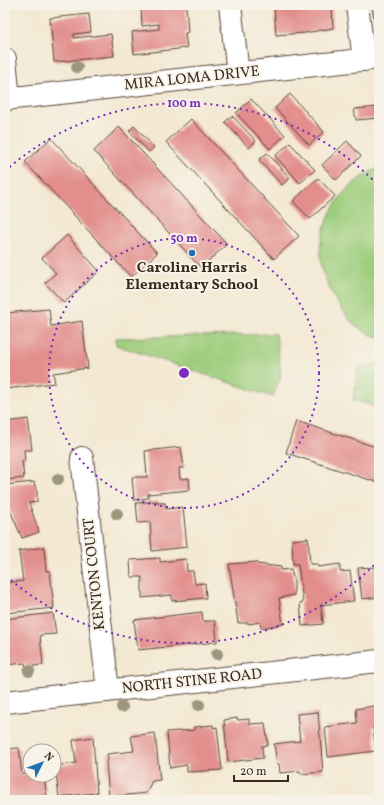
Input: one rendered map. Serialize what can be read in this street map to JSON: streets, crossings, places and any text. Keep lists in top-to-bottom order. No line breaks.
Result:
{"streets":{"street":["MIRA LOMA DRIVE","KENTON COURT","NORTH STINE ROAD"]},"crossings":[["KENTON COURT","NORTH STINE ROAD"]],"places":["Caroline Harris Elementary School"],"scale_bar":"20 m","north":"top right","rings":["100 m","50 m"]}
